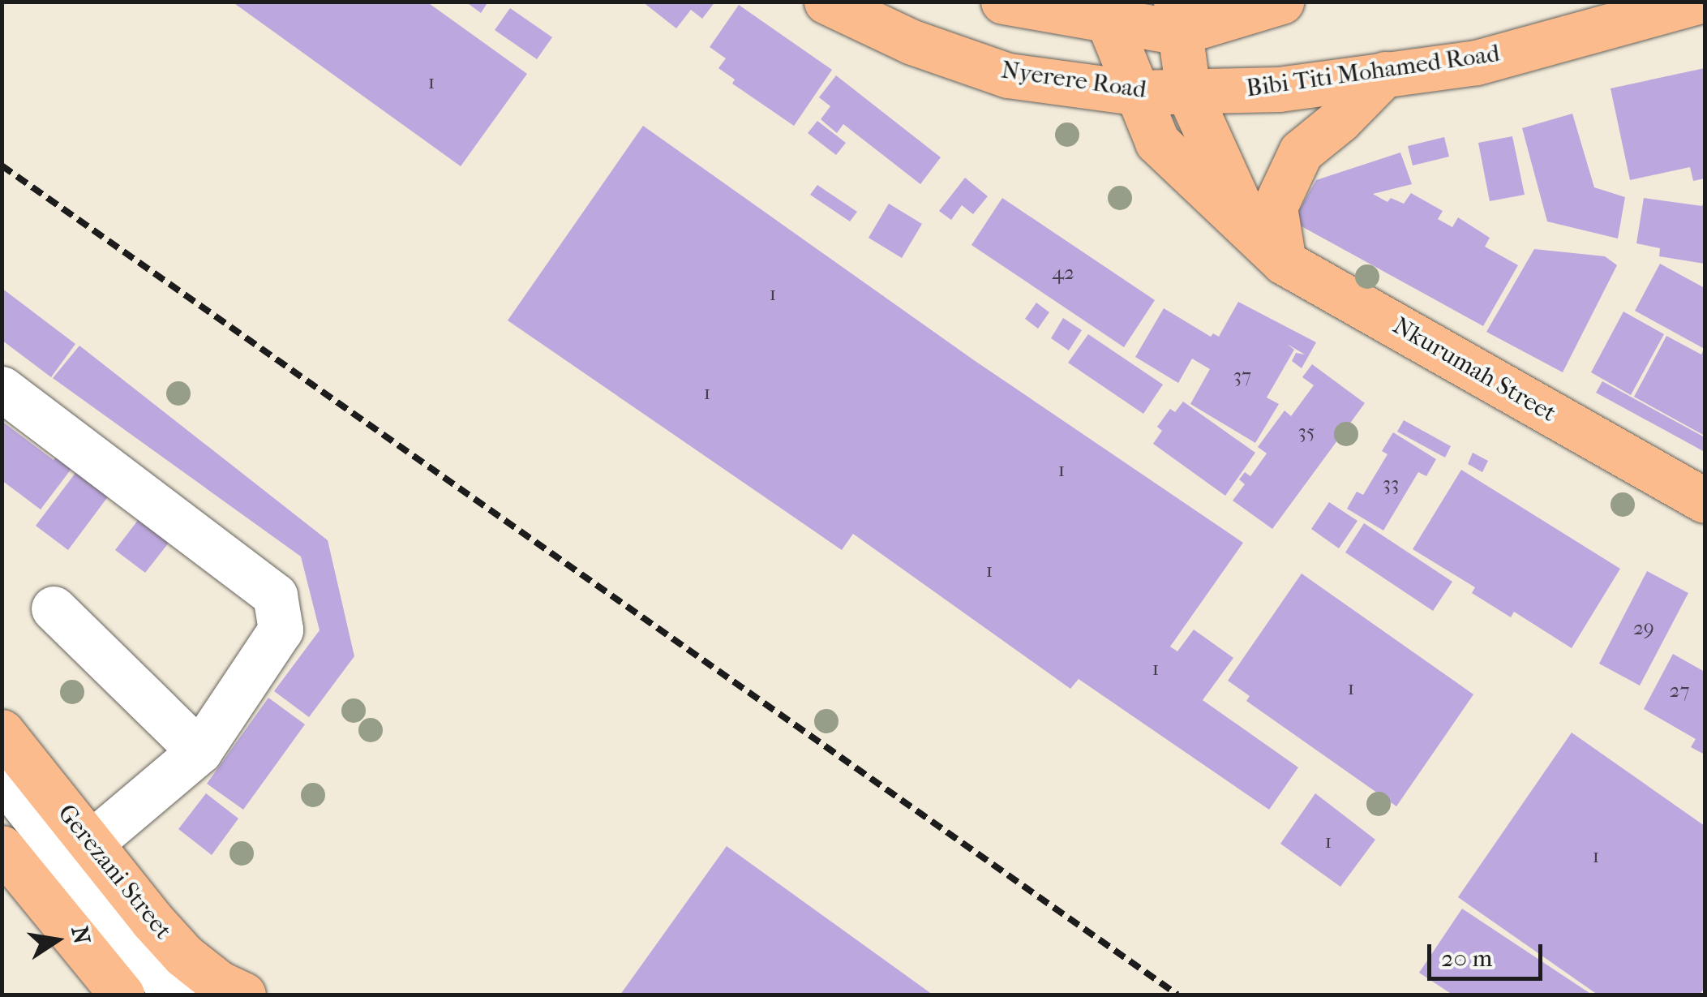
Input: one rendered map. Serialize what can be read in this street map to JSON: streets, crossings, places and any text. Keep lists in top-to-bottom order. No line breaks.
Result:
{"streets":{"main road":["Bibi Titi Mohamed Road","Nyerere Road","Nkurumah Street","Gerezani Street"]},"crossings":[["Bibi Titi Mohamed Road","Nyerere Road"],["Bibi Titi Mohamed Road","Nkurumah Street"],["Nyerere Road","Nkurumah Street"]],"house_numbers":["1","42","1","37","1","35","1","33","1","29","1","1","27","1","1"],"scale_bar":"20 m","north":"right"}
